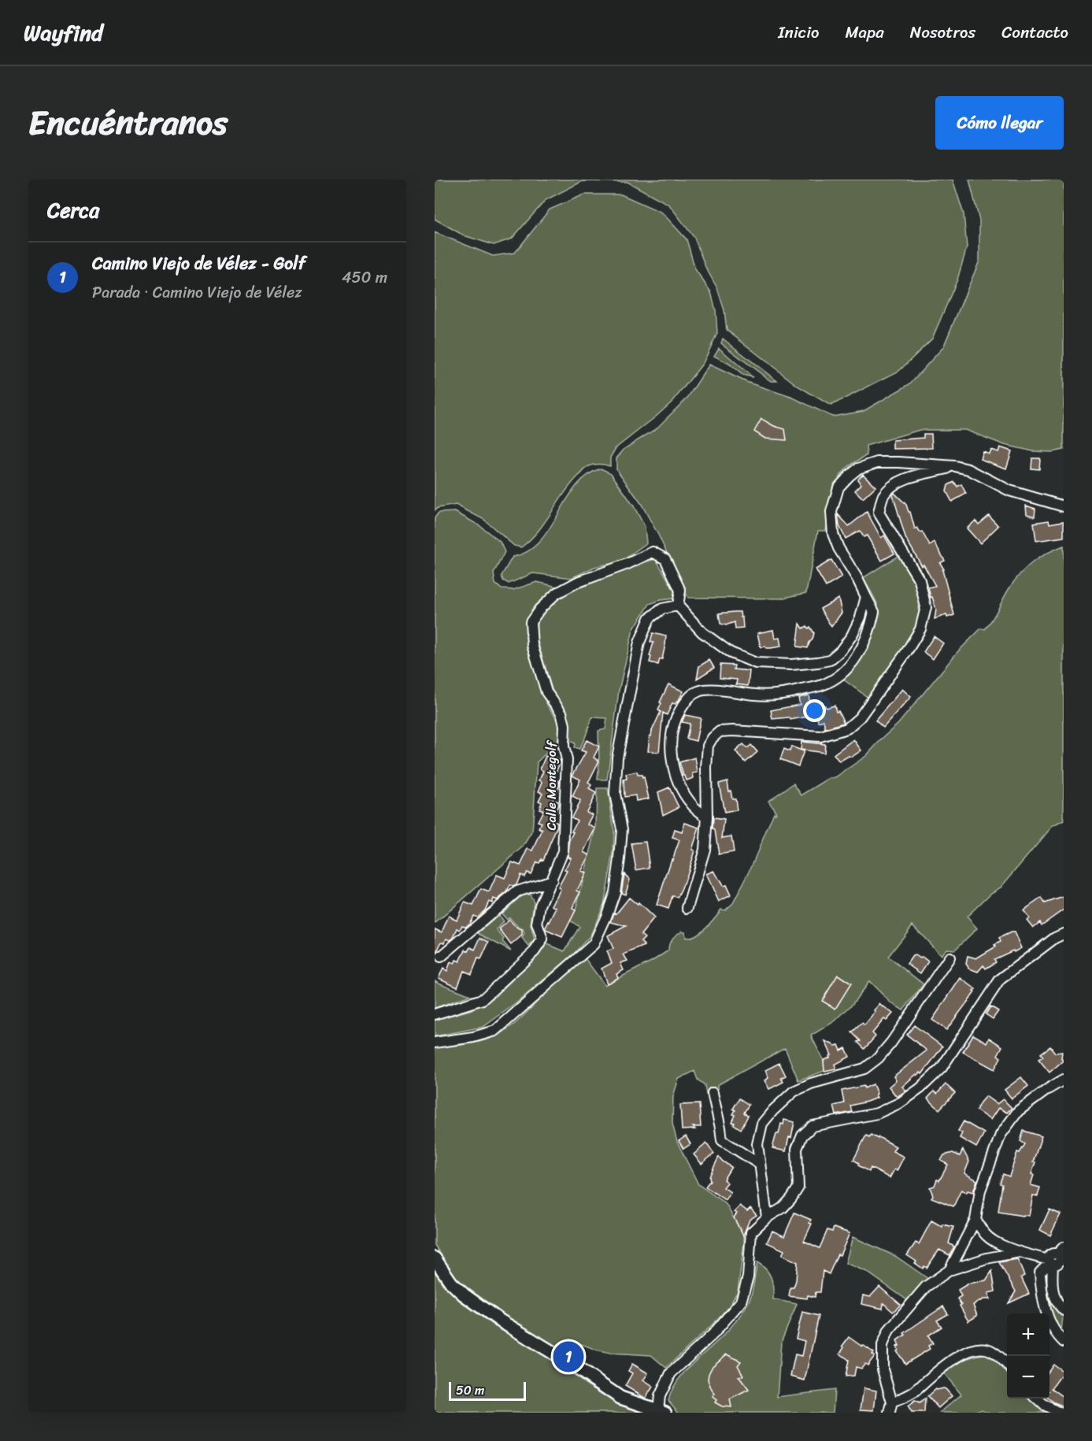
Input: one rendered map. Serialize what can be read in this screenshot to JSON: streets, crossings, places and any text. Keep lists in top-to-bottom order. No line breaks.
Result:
{"streets":{"street":["Calle Montegolf"]},"scale_bar":"50 m","page":{"header":"Wayfind","nav":["Inicio","Mapa","Nosotros","Contacto"],"title":"Encuéntranos","buttons":"Cómo llegar","heading":"Cerca","list":[{"mark":"1","name":"Camino Viejo de Vélez - Golf","note":"Parada · Camino Viejo de Vélez","value":"450 m"}],"map_buttons":["+","−"],"pins":"1","scale":"50 m"}}
